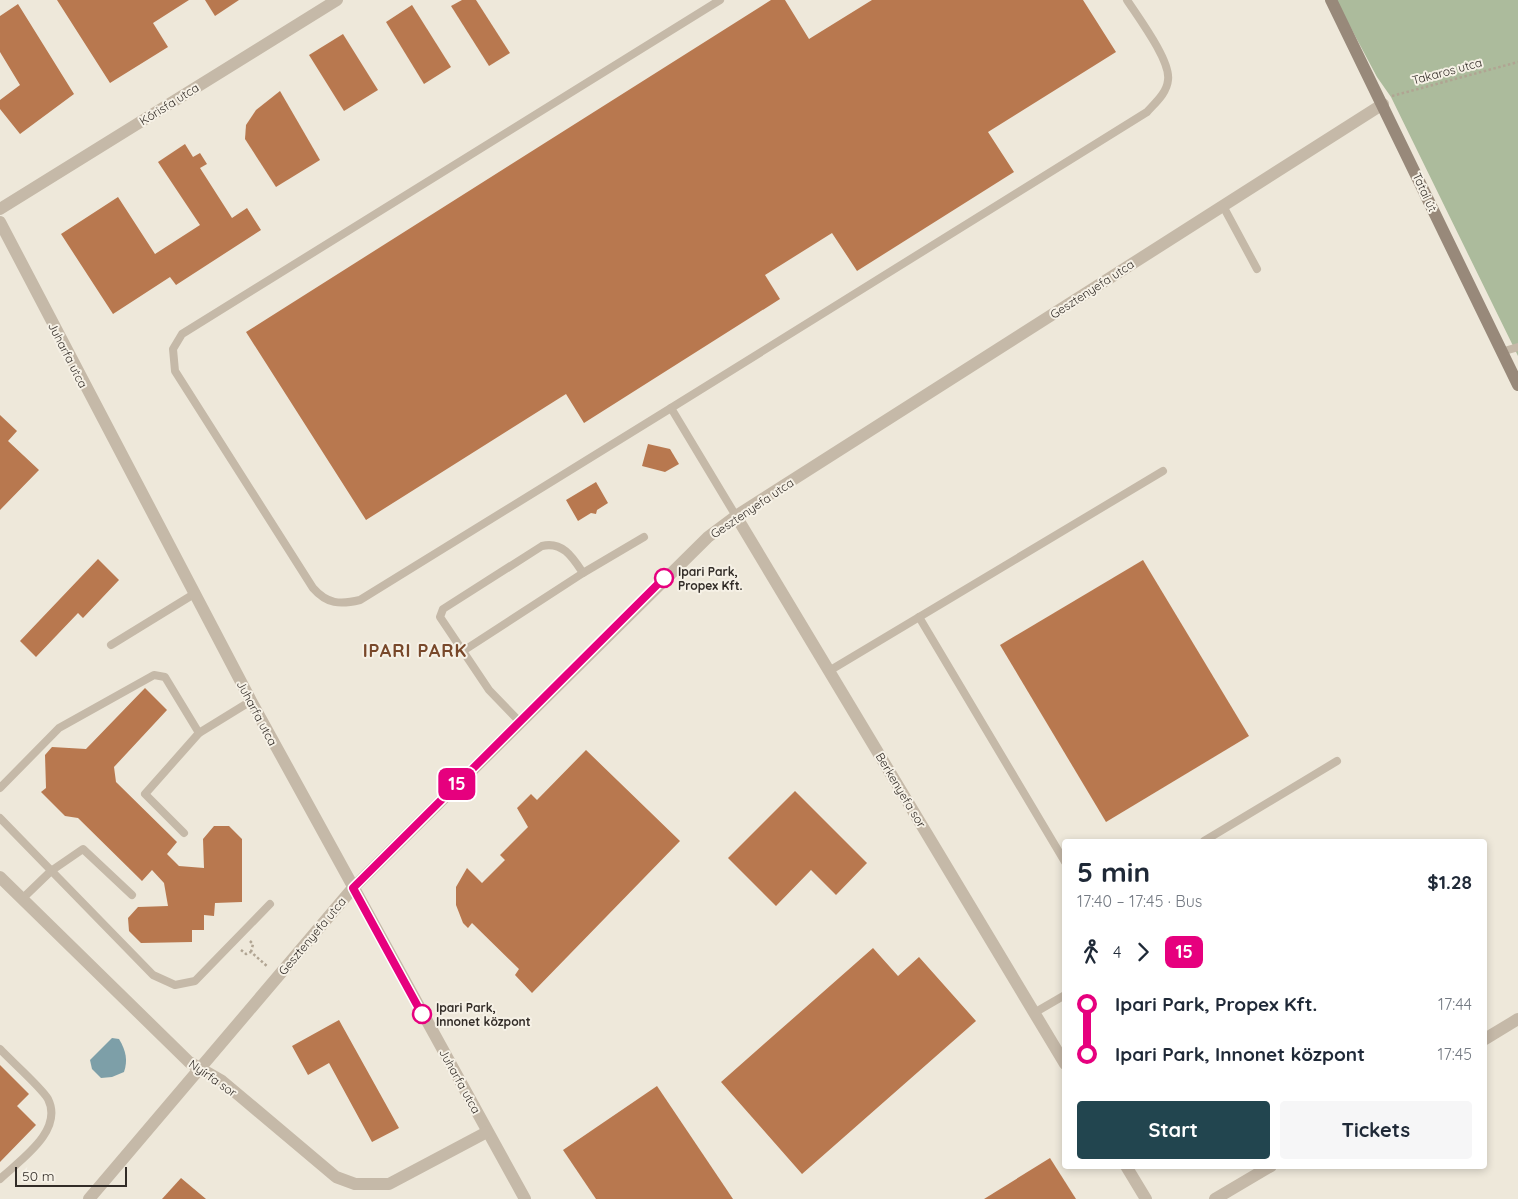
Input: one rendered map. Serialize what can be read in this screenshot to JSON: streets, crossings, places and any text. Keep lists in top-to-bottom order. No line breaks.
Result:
{"streets":{"street":["Kőrisfa utca","Tatai út","Gesztenyefa utca","Juharfa utca","Berkenyefa sor","Nyírfa sor"],"path":["Takaros utca"]},"crossings":[["Takaros utca","Tatai út"],["Takaros utca","Gesztenyefa utca"],["Tatai út","Gesztenyefa utca"],["Gesztenyefa utca","Juharfa utca"],["Gesztenyefa utca","Berkenyefa sor"],["Gesztenyefa utca","Nyírfa sor"],["Juharfa utca","Nyírfa sor"]],"districts":["IPARI PARK"],"places":["Ipari Park, Propex Kft.","Ipari Park, Innonet központ"],"lines":["bus line 15"],"scale_bar":"50 m","page":{"on_map":"15","heading":["5 min","17:40 – 17:45 · Bus","$1.28"],"legs":["4","15"],"list":[{"name":"Ipari Park, Propex Kft.","value":"17:44"},{"name":"Ipari Park, Innonet központ","value":"17:45"}],"buttons":["Start","Tickets"],"scale":"50 m"}}
